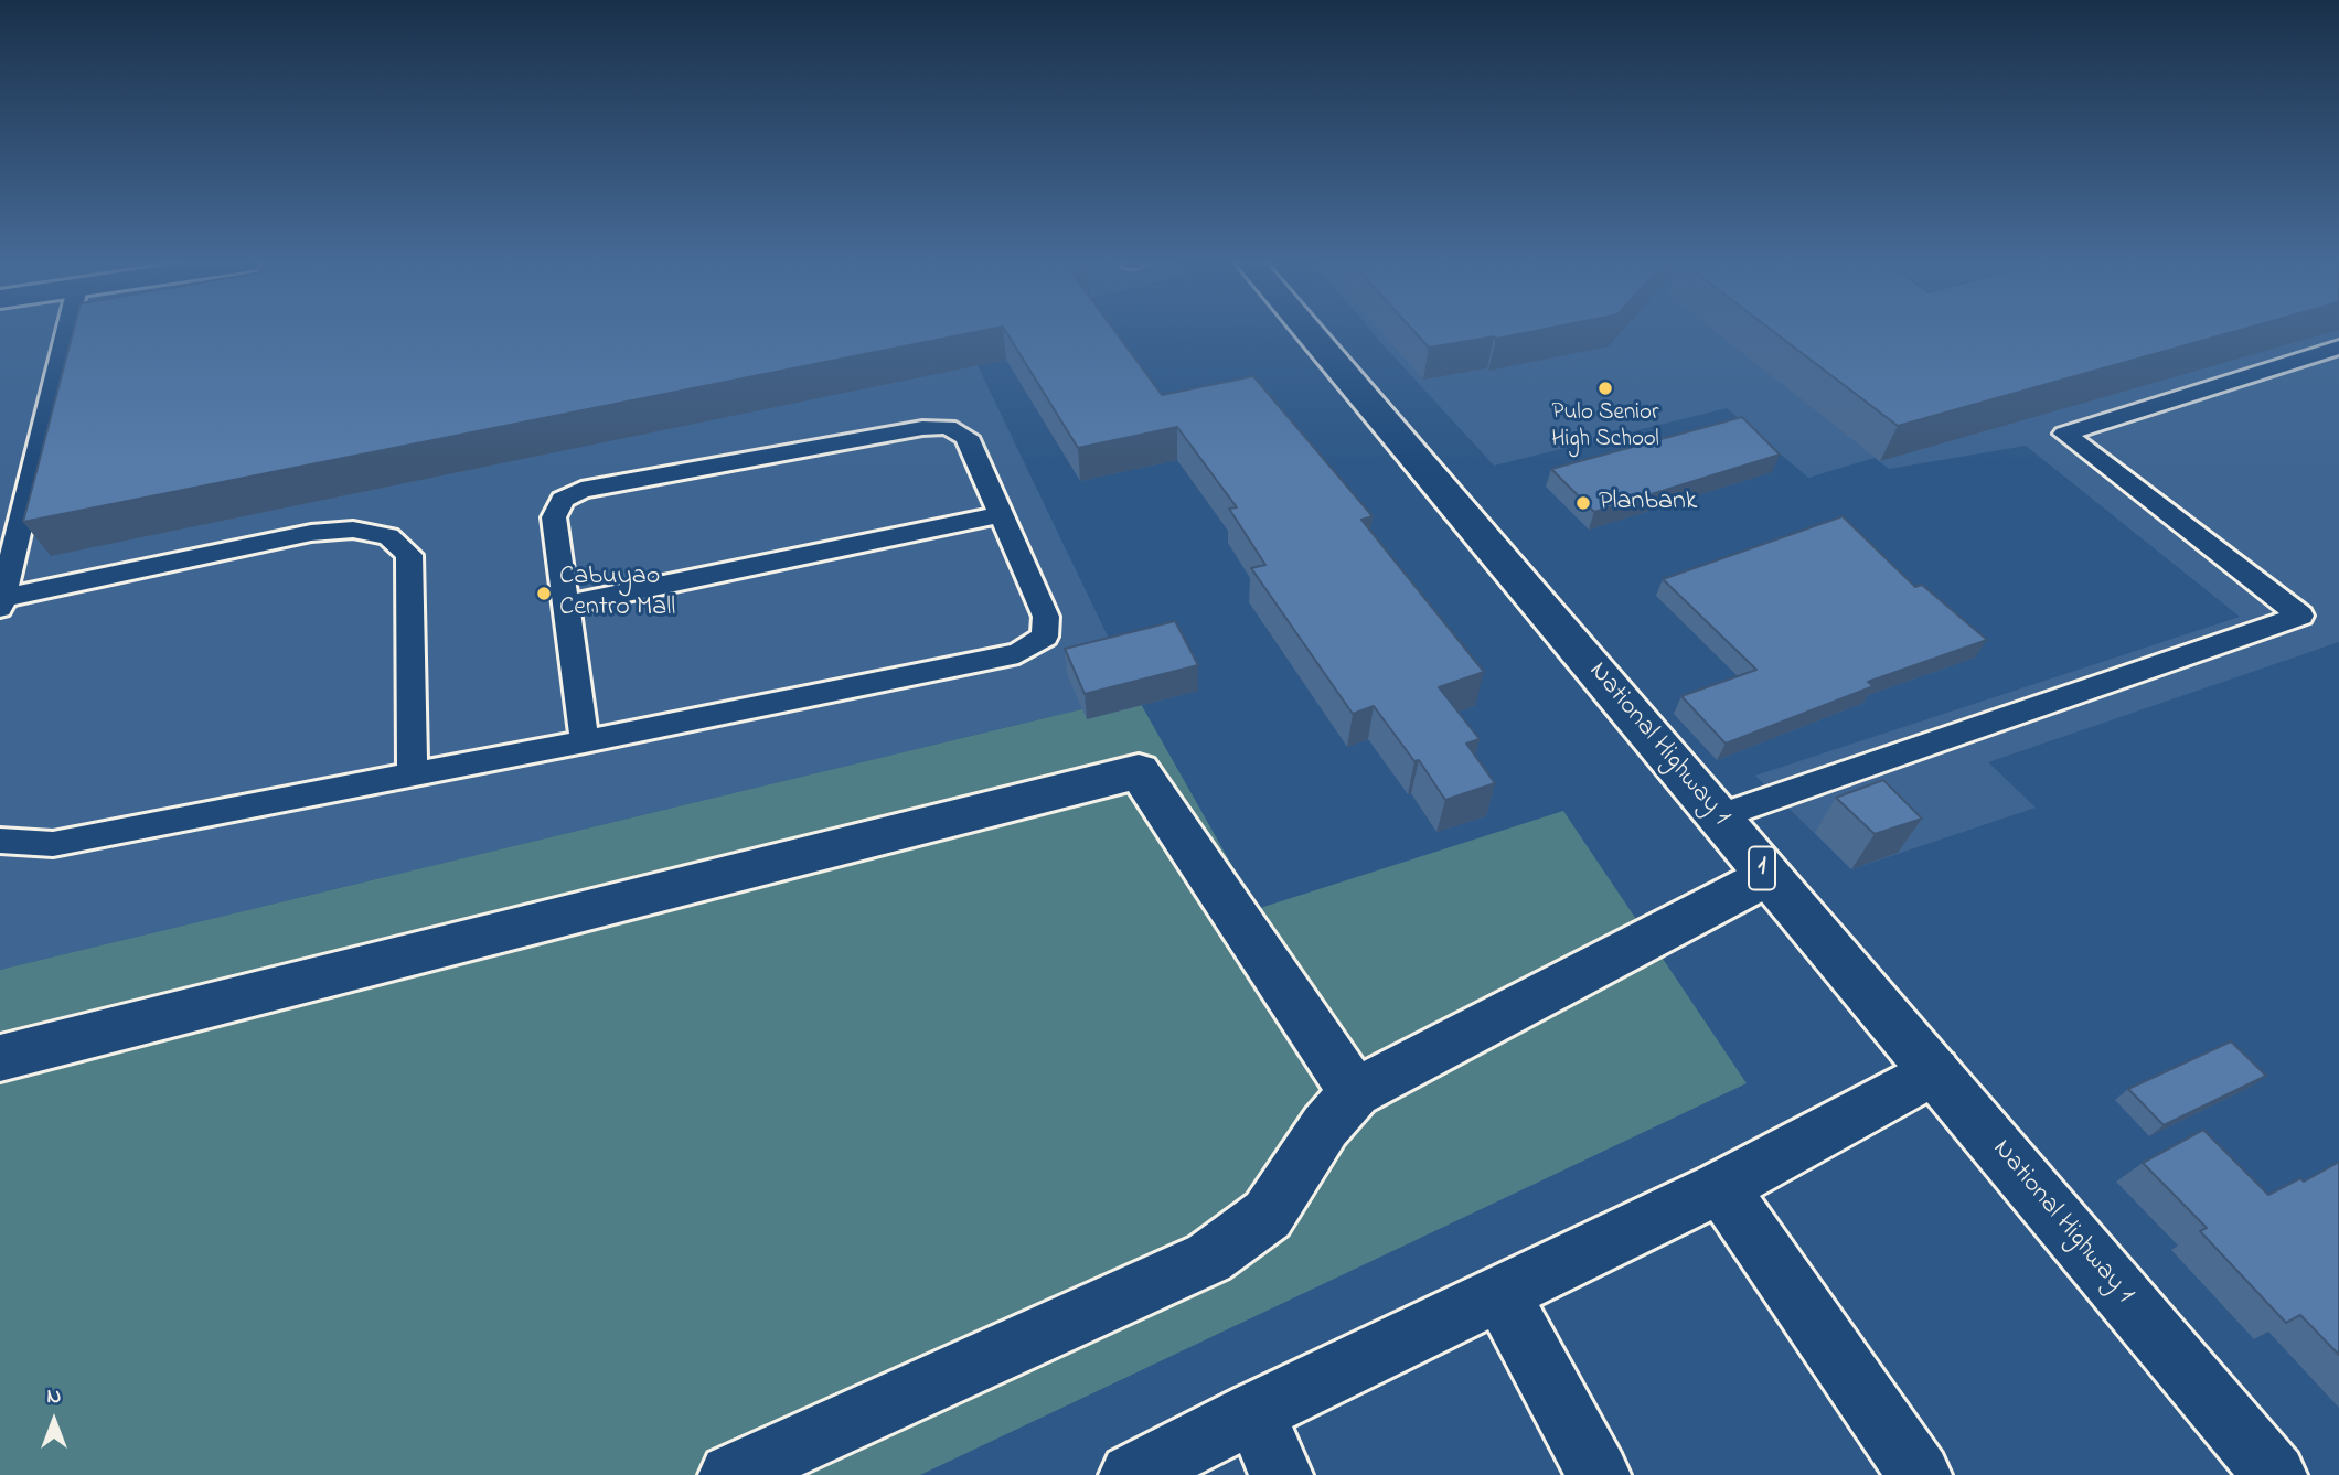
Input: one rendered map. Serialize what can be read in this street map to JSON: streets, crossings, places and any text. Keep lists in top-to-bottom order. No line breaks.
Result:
{"streets":{"main road":["National Highway 1","1"]},"places":["Pulo Senior High School","Planbank","Cabuyao Centro Mall"],"north":"top"}
